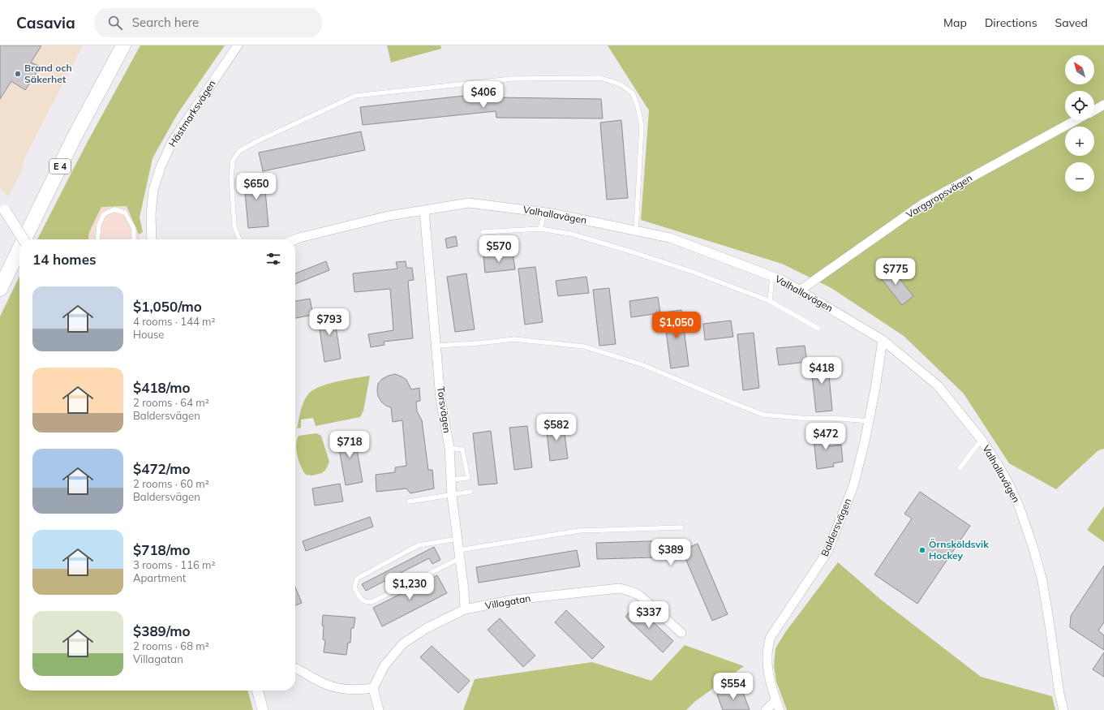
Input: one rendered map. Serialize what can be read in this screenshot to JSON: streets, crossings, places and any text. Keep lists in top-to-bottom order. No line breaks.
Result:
{"streets":{"highway":["E 4"],"street":["Hästmarksvägen","Varggropsvägen","Valhallavägen","Torsvägen","Baldersvägen","Villagatan"]},"crossings":[["Varggropsvägen","Valhallavägen"],["Valhallavägen","Torsvägen"],["Valhallavägen","Baldersvägen"],["Torsvägen","Villagatan"]],"places":["Brand och Säkerhet","Örnsköldsvik Hockey"],"north":"top left","page":{"header":"Casavia","search":"Search here","nav":["Map","Directions","Saved"],"map_buttons":["+","−"],"price":["$406","$650","$570","$775","$793","$1,050","$418","$582","$472","$718","$389","$1,230","$337","$554"],"heading":"14 homes","list":[{"name":"$1,050/mo","note":"4 rooms · 144 m² · House"},{"name":"$418/mo","note":"2 rooms · 64 m² · Baldersvägen"},{"name":"$472/mo","note":"2 rooms · 60 m² · Baldersvägen"},{"name":"$718/mo","note":"3 rooms · 116 m² · Apartment"},{"name":"$389/mo","note":"2 rooms · 68 m² · Villagatan"}]}}
